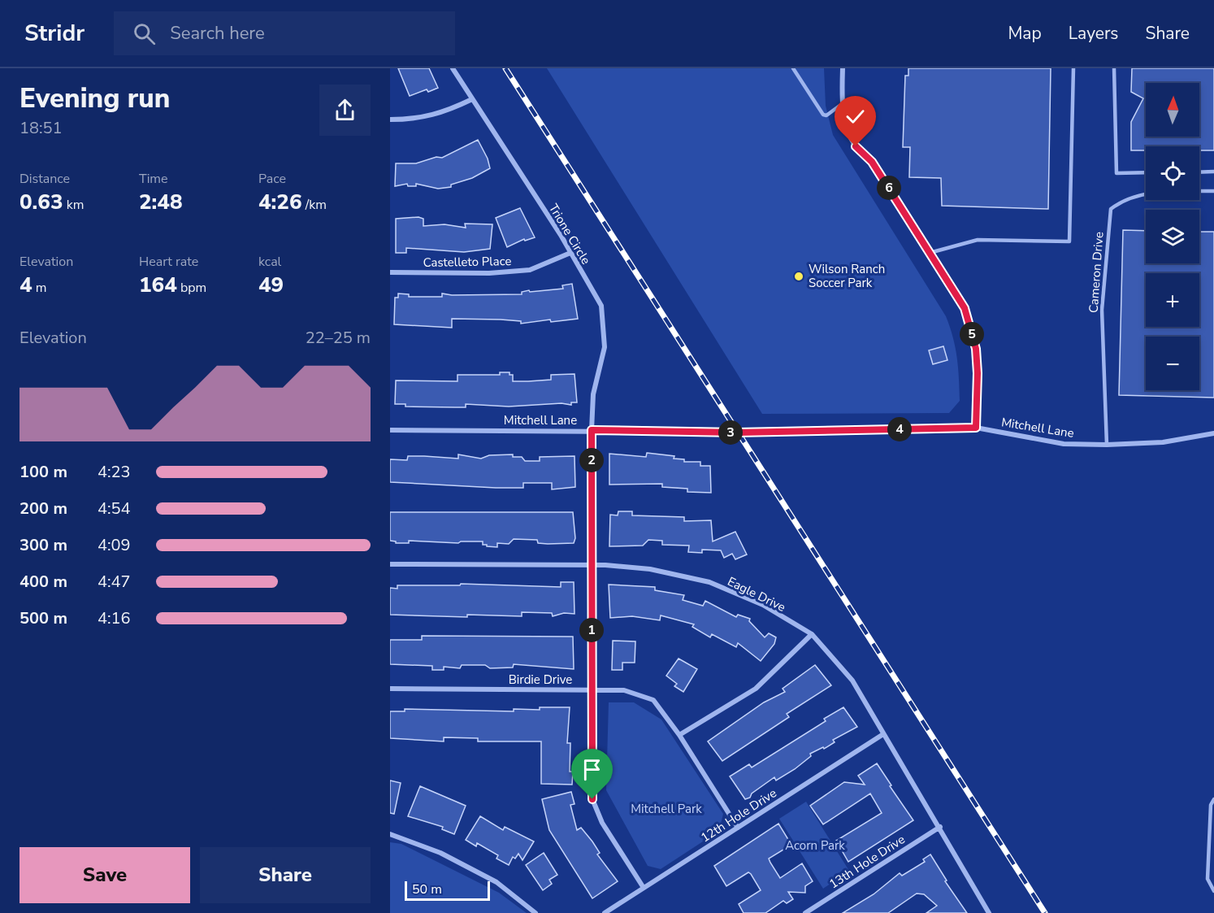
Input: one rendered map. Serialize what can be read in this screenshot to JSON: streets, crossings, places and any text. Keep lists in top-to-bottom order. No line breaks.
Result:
{"streets":{"street":["Trione Circle","Castelleto Place","Mitchell Lane","Eagle Drive","Birdie Drive","12th Hole Drive","13th Hole Drive"],"lane":["Cameron Drive"]},"crossings":[["Trione Circle","Castelleto Place"],["Trione Circle","Mitchell Lane"],["Trione Circle","Eagle Drive"],["Trione Circle","Birdie Drive"],["Trione Circle","12th Hole Drive"],["Cameron Drive","Mitchell Lane"],["Eagle Drive","12th Hole Drive"],["Eagle Drive","13th Hole Drive"],["Birdie Drive","12th Hole Drive"]],"parks":["Mitchell Park","Acorn Park"],"places":["Wilson Ranch Soccer Park"],"scale_bar":"50 m","north":"top","page":{"header":"Stridr","search":"Search here","nav":["Map","Layers","Share"],"heading":["Evening run","18:51"],"map_buttons":["+","−"],"stats":[["Distance","0.63 km"],["Time","2:48"],["Pace","4:26 /km"],["Elevation","4 m"],["Heart rate","164 bpm"],["kcal","49"]],"pins":["6","5","4","3","2","1"],"chart":["Elevation","22–25 m"],"list":[{"name":"100 m","note":"4:23"},{"name":"200 m","note":"4:54"},{"name":"300 m","note":"4:09"},{"name":"400 m","note":"4:47"},{"name":"500 m","note":"4:16"}],"buttons":["Save","Share"],"scale":"50 m"}}
